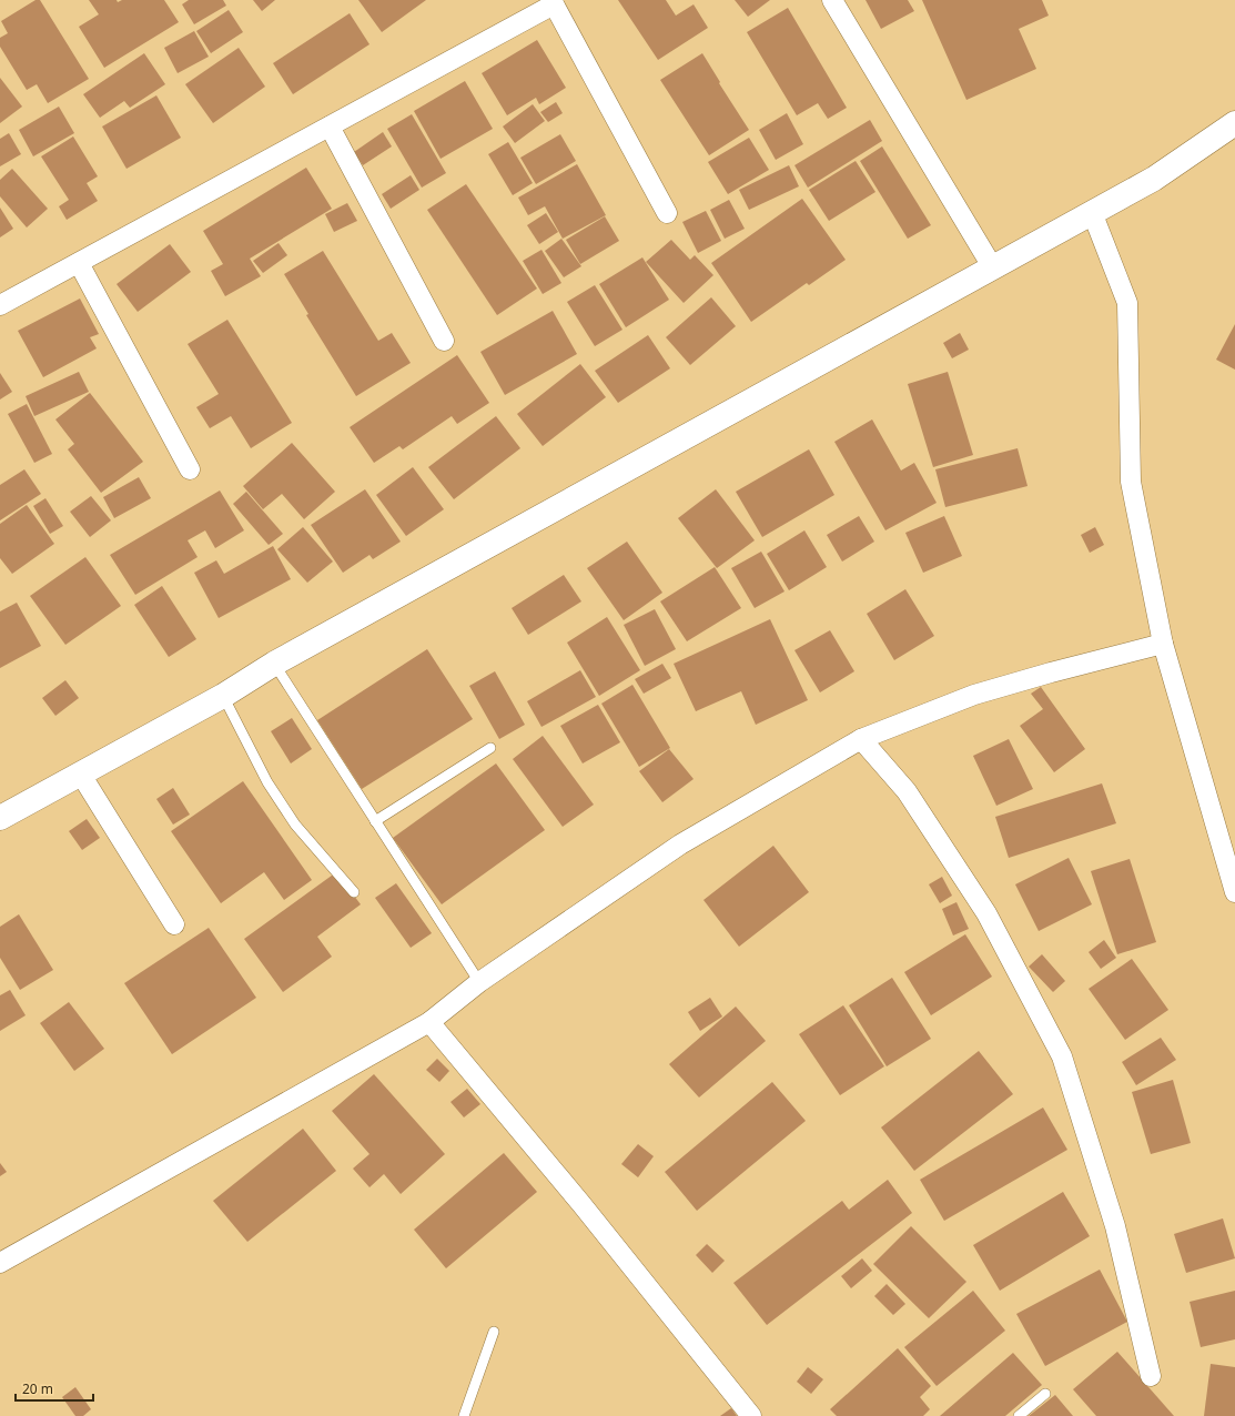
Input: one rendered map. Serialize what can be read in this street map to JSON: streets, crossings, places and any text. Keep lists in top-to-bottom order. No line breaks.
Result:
{"scale_bar":"20 m"}
